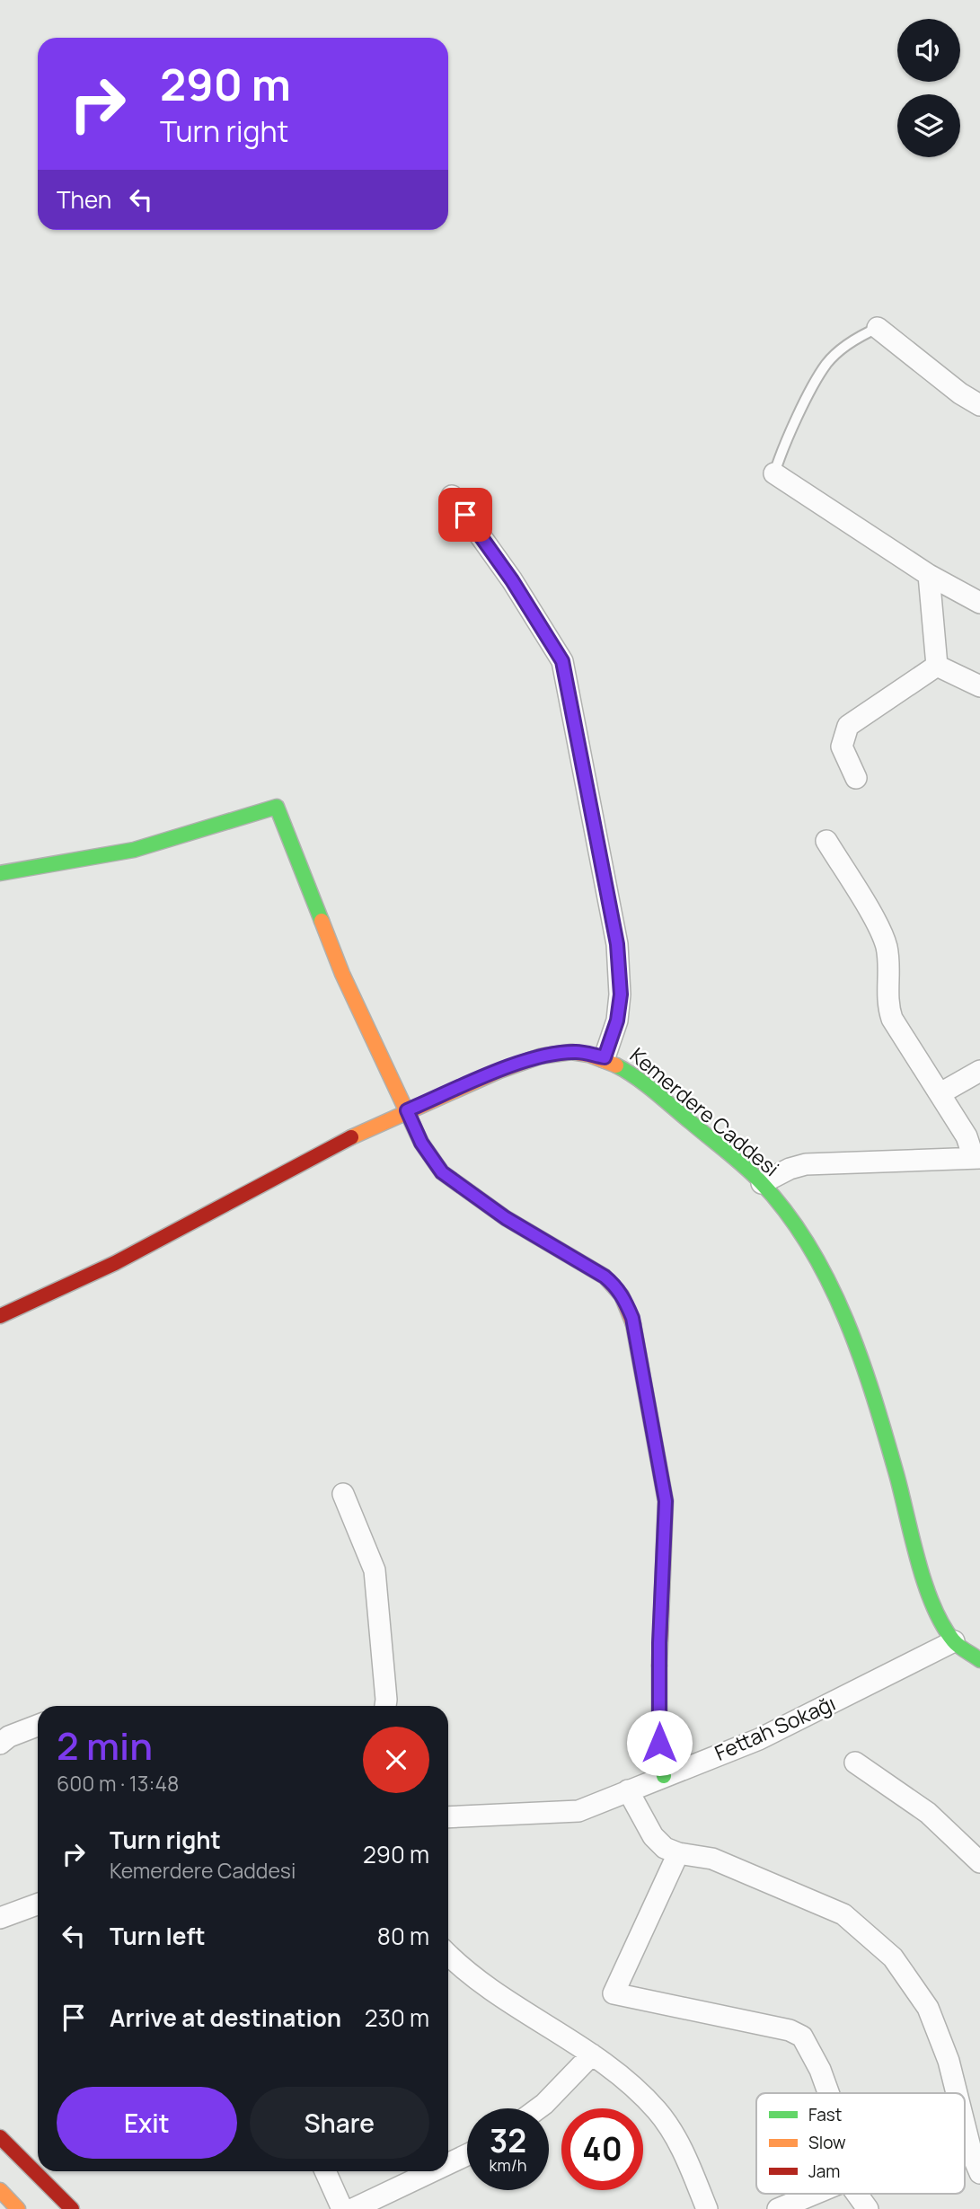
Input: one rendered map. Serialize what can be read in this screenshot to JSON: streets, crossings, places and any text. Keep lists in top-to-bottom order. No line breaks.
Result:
{"streets":{"main road":["Kemerdere Caddesi"],"street":["Fettah Sokağı"]},"crossings":[["Kemerdere Caddesi","Fettah Sokağı"]],"legend":["Fast","Slow","Jam"],"page":{"turn":["290 m","Turn right"],"then":"Then","heading":["2 min","600 m · 13:48"],"list":[{"name":"Turn right","note":"Kemerdere Caddesi","value":"290 m"},{"name":"Turn left","value":"80 m"},{"name":"Arrive at destination","value":"230 m"}],"buttons":["Exit","Share"],"speed":"32 km/h","limit":"40"}}
